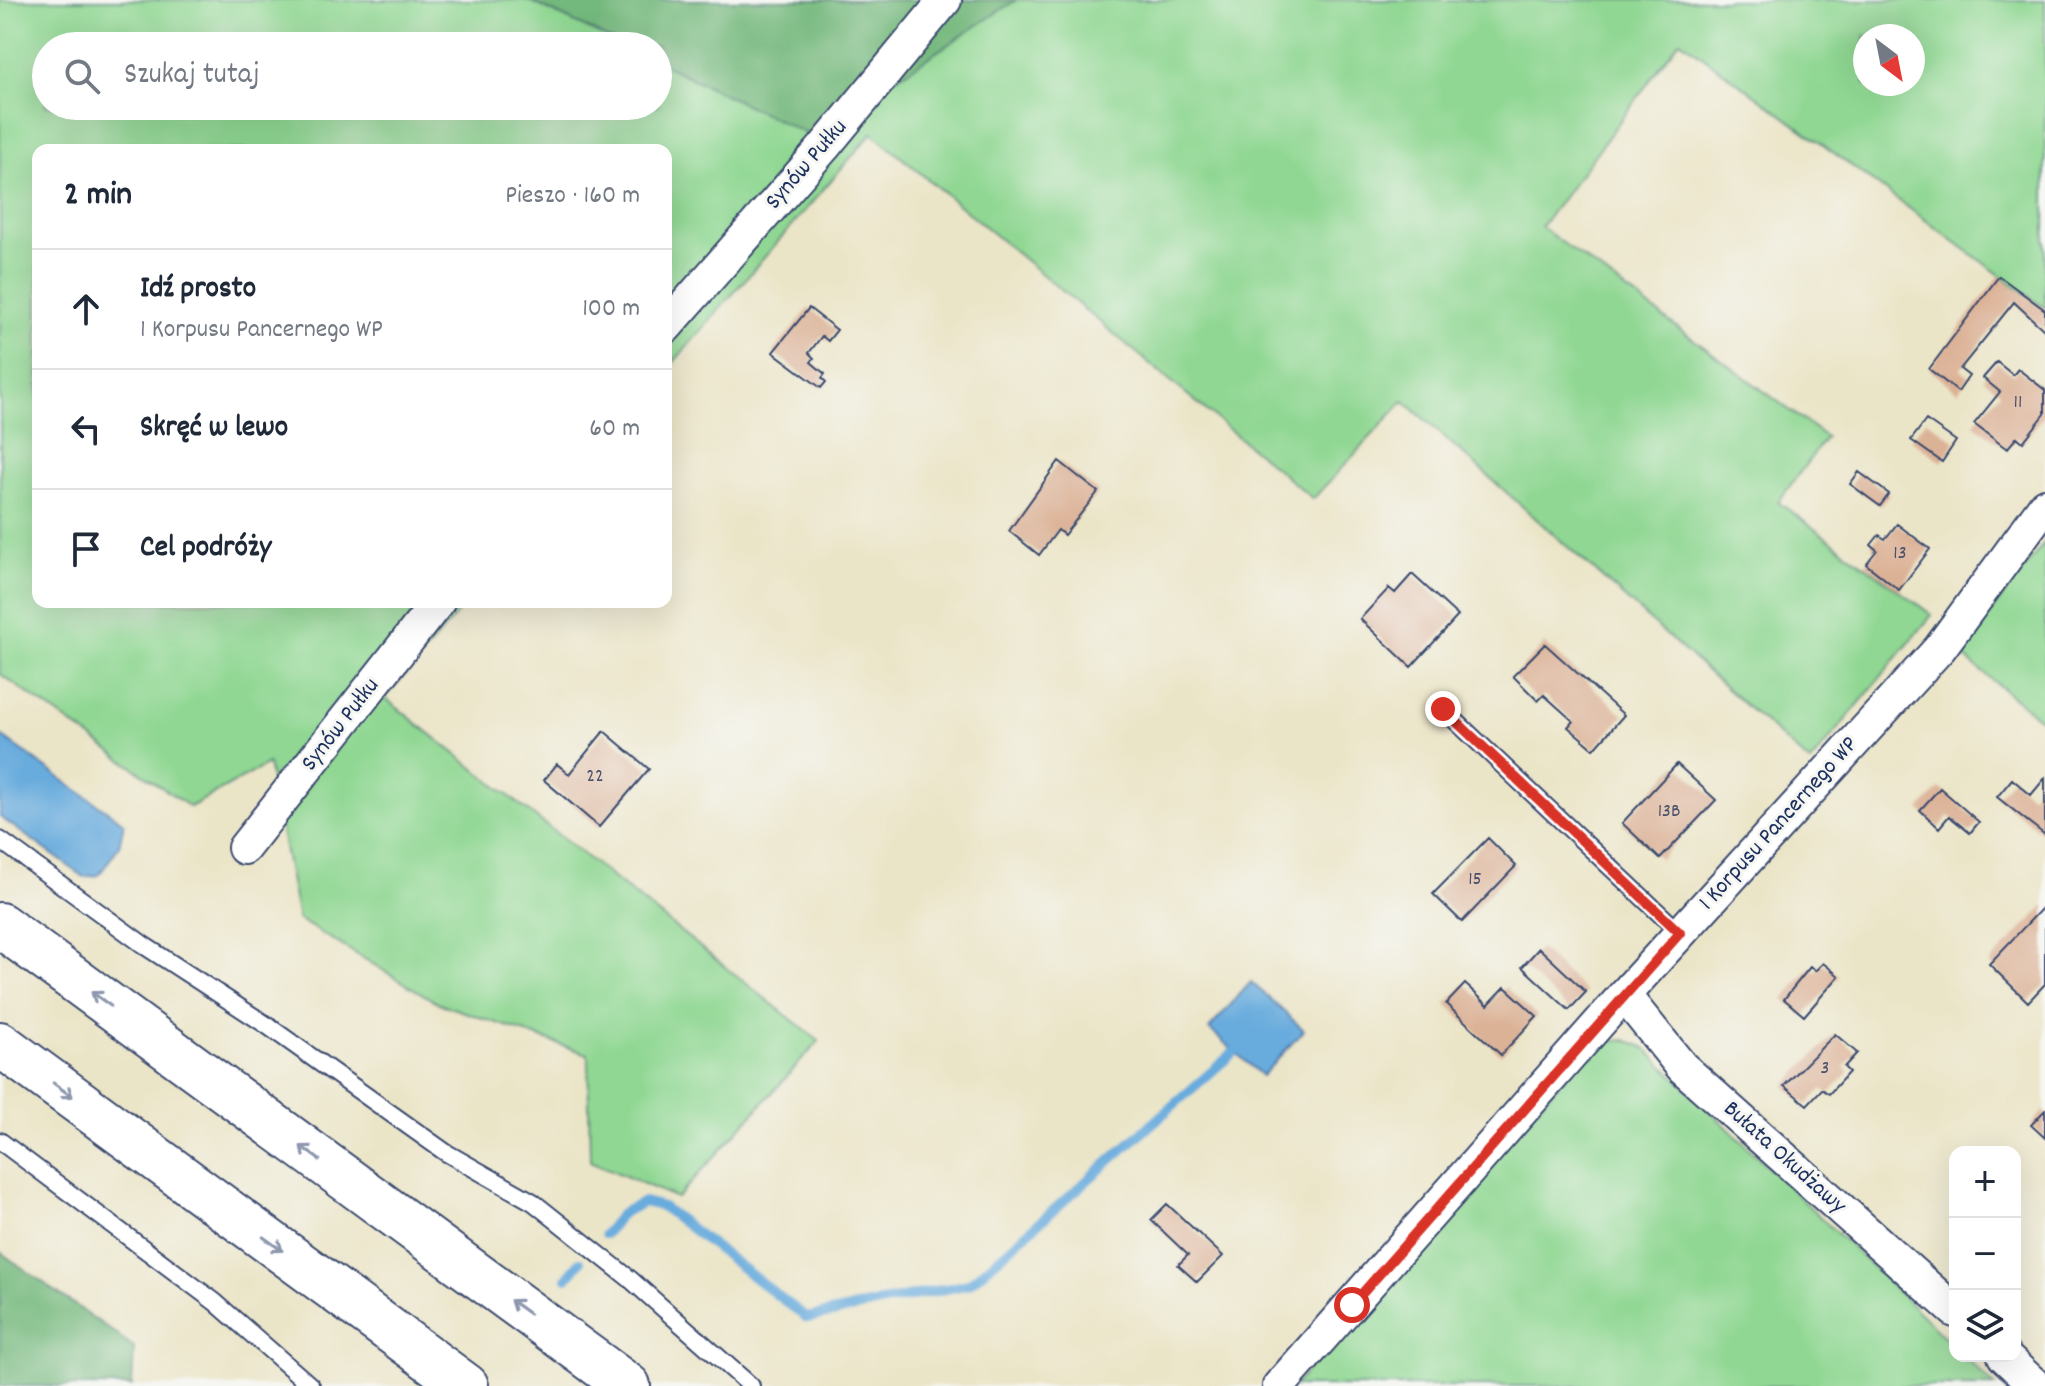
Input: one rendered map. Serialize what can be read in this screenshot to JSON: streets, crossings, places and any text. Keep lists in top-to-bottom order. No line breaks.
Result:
{"streets":{"street":["Synów Pułku","1 Korpusu Pancernego WP","Bułata Okudżawy"]},"crossings":[["1 Korpusu Pancernego WP","Bułata Okudżawy"]],"house_numbers":["11","13","22","13B","15","3"],"north":"bottom right","page":{"search":"Szukaj tutaj","heading":["2 min","Pieszo · 160 m"],"list":[["Idź prosto","1 Korpusu Pancernego WP","100 m"],["Skręć w lewo","60 m"],"Cel podróży"],"map_buttons":["+","−"]}}
